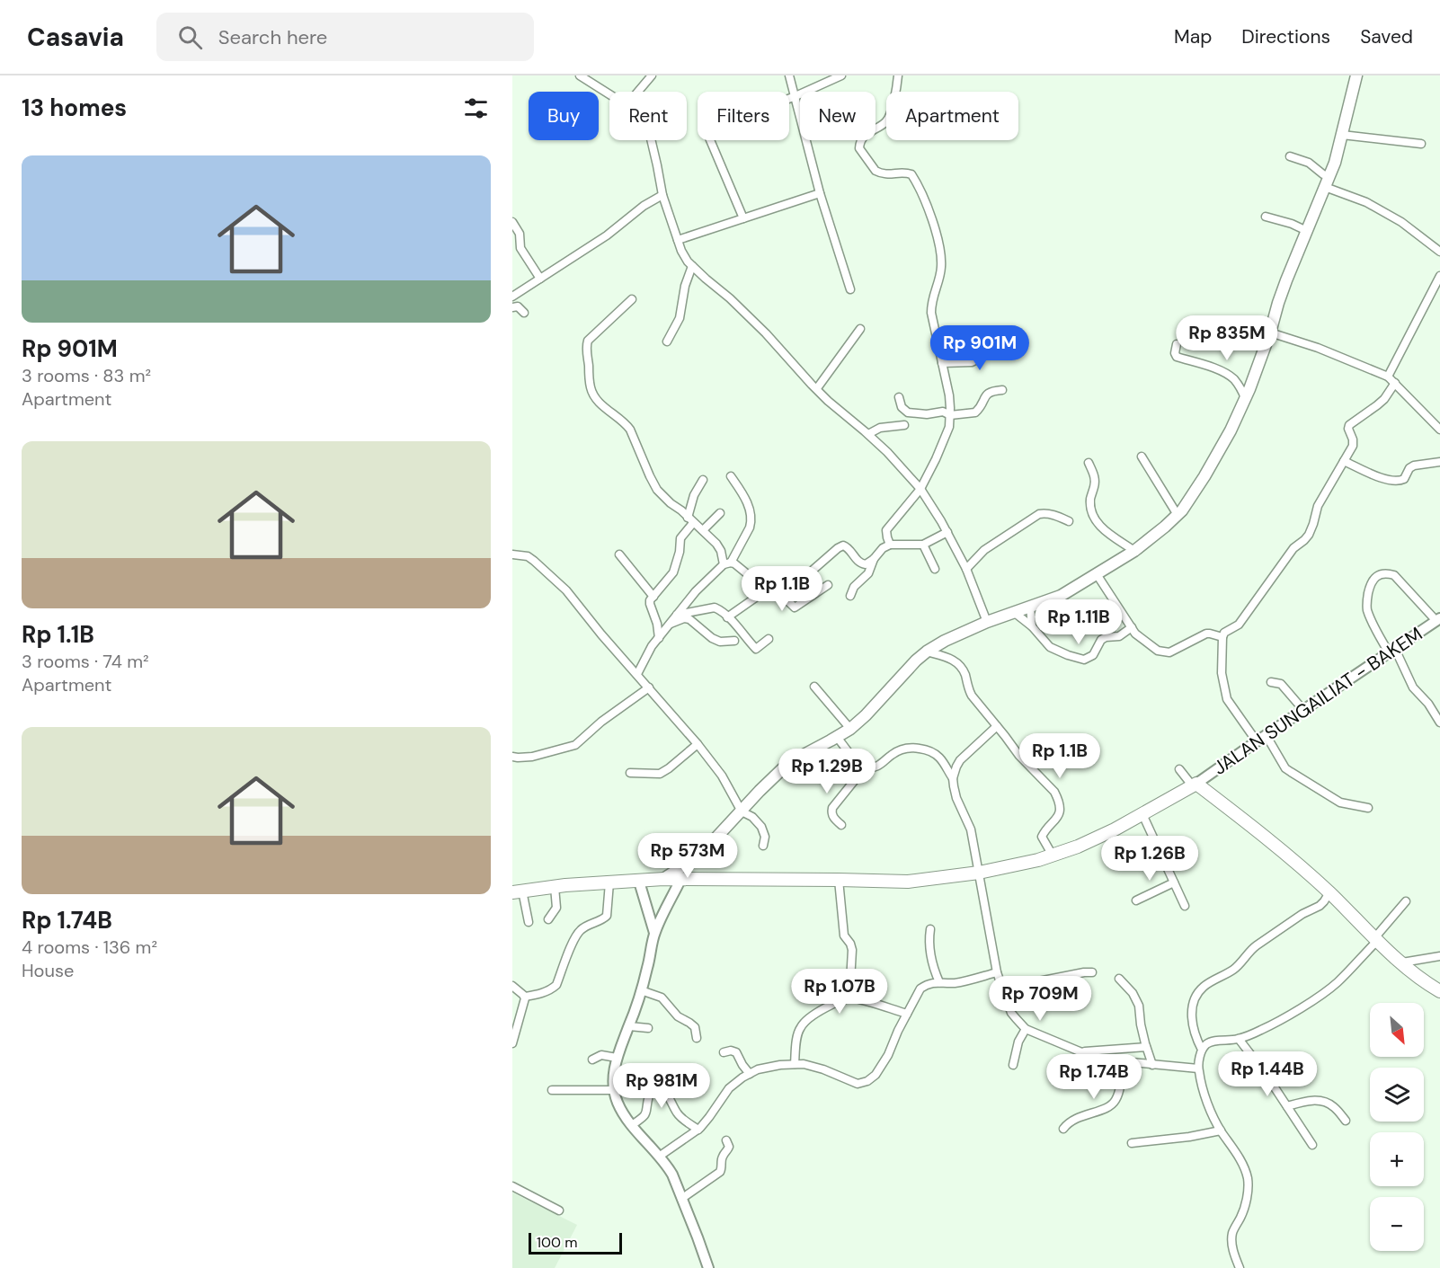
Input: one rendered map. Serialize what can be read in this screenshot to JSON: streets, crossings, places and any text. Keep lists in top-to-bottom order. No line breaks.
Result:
{"streets":{"street":["JALAN SUNGAILIAT - BAKEM"]},"scale_bar":"100 m","north":"bottom right","page":{"header":"Casavia","search":"Search here","nav":["Map","Directions","Saved"],"heading":"13 homes","chip":["Buy","Rent","Filters","New","Apartment"],"list":[{"name":"Rp 901M","note":"3 rooms · 83 m² · Apartment"},{"name":"Rp 1.1B","note":"3 rooms · 74 m² · Apartment"},{"name":"Rp 1.74B","note":"4 rooms · 136 m² · House"}],"price":["Rp 835M","Rp 901M","Rp 1.1B","Rp 1.11B","Rp 1.1B","Rp 1.29B","Rp 573M","Rp 1.26B","Rp 1.07B","Rp 709M","Rp 1.44B","Rp 1.74B","Rp 981M"],"map_buttons":["+","−"],"scale":"100 m"}}
